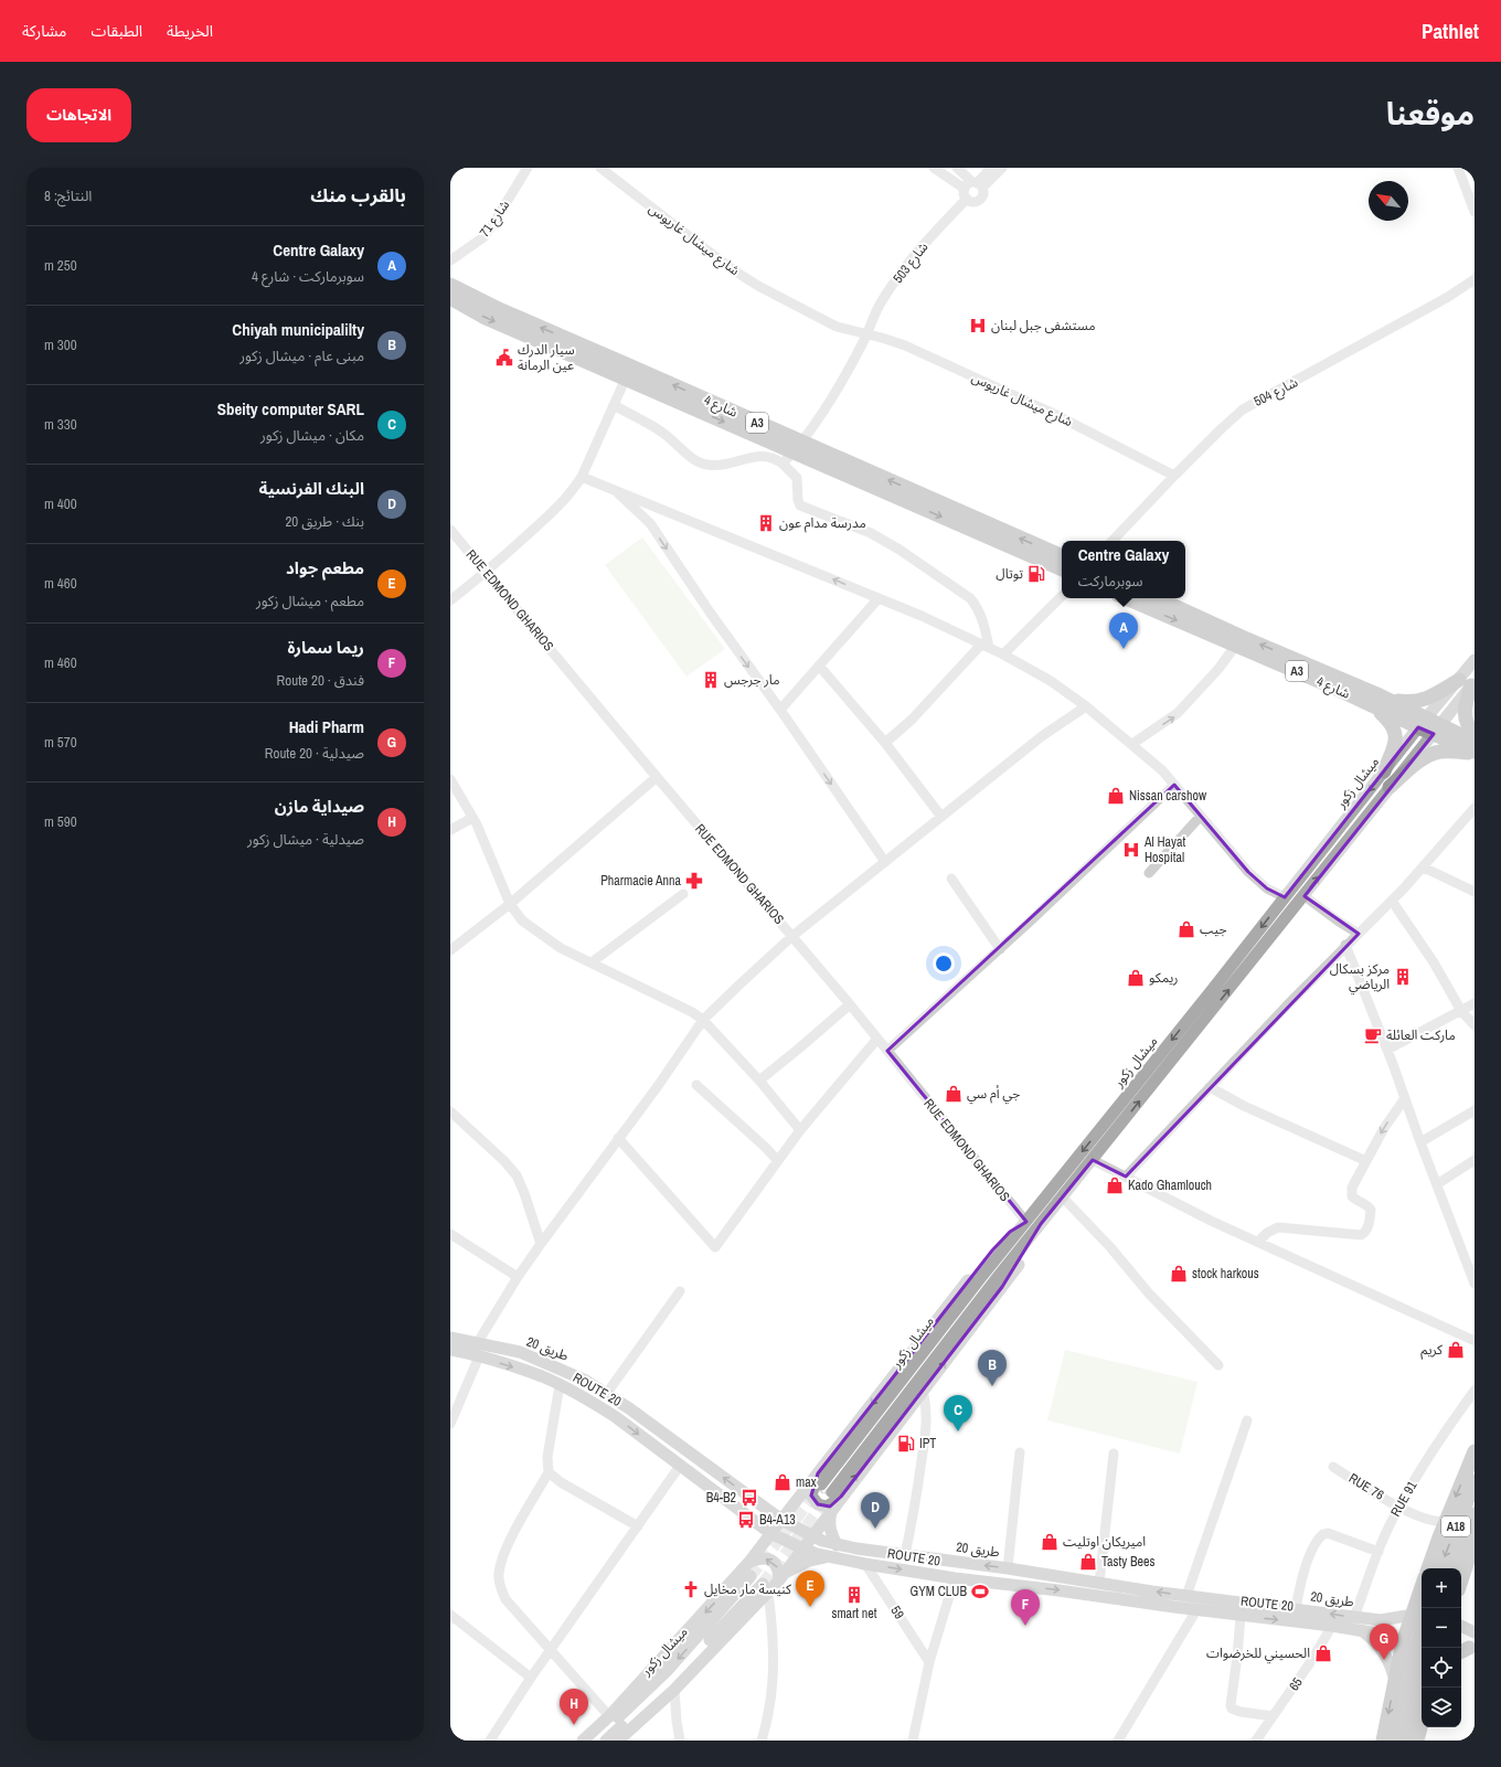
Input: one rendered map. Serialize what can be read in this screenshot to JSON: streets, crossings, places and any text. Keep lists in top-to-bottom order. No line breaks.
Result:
{"streets":{"highway":["شارع 4","A3","A18"],"main road":["ميشال زكور","طريق 20","ROUTE 20"],"street":["شارع 71","شارع ميشال غاريوس","شارع 503","شارع 504","RUE EDMOND GHARIOS","RUE 76","RUE 91","59","65"]},"crossings":[["شارع ميشال غاريوس","شارع 503"],["شارع ميشال غاريوس","شارع 504"],["شارع 4","ميشال زكور"],["RUE EDMOND GHARIOS","ميشال زكور"],["ميشال زكور","طريق 20"],["ميشال زكور","ROUTE 20"],["طريق 20","RUE 91"],["ROUTE 20","59"],["ROUTE 20","65"],["RUE 76","RUE 91"]],"one_way":["طريق 20","ROUTE 20"],"places":{"hospital":["مستشفى جبل لبنان","Al Hayat Hospital"],"public building":["سيار الدرك عين الرمانة"],"building":["مدرسة مدام عون","مار جرجس","مركز بسكال الرياضي","smart net"],"fuel station":["توتال","IPT"],"shop":["Nissan carshow","جيب","ريمكو","جي أم سي","Kado Ghamlouch","stock harkous","كريم","max","اميريكان اوتليت","Tasty Bees","الحسيني للخرضوات"],"pharmacy":["Pharmacie Anna"],"cafe":["ماركت العائلة"],"bus stop":["B4-B2","B4-A13"],"church":["كنيسة مار مخايل"],"sports":["GYM CLUB"]},"north":"top left","page":{"header":"Pathlet","nav":["الخريطة","الطبقات","مشاركة"],"title":"موقعنا","buttons":"الاتجاهات","heading":["بالقرب منك","النتائج: 8"],"list":[{"mark":"A","name":"Centre Galaxy","note":"سوبرماركت · شارع 4","value":"250 m"},{"mark":"B","name":"Chiyah municipalilty","note":"مبنى عام · ميشال زكور","value":"300 m"},{"mark":"C","name":"Sbeity computer SARL","note":"مكان · ميشال زكور","value":"330 m"},{"mark":"D","name":"البنك الفرنسية","note":"بنك · طريق 20","value":"400 m"},{"mark":"E","name":"مطعم جواد","note":"مطعم · ميشال زكور","value":"460 m"},{"mark":"F","name":"ريما سمارة","note":"فندق · Route 20","value":"460 m"},{"mark":"G","name":"Hadi Pharm","note":"صيدلية · Route 20","value":"570 m"},{"mark":"H","name":"صيداية مازن","note":"صيدلية · ميشال زكور","value":"590 m"}],"popup":["Centre Galaxy","سوبرماركت"],"pins":["A","B","C","D","E","F","G","H"],"map_buttons":["+","−"]}}
